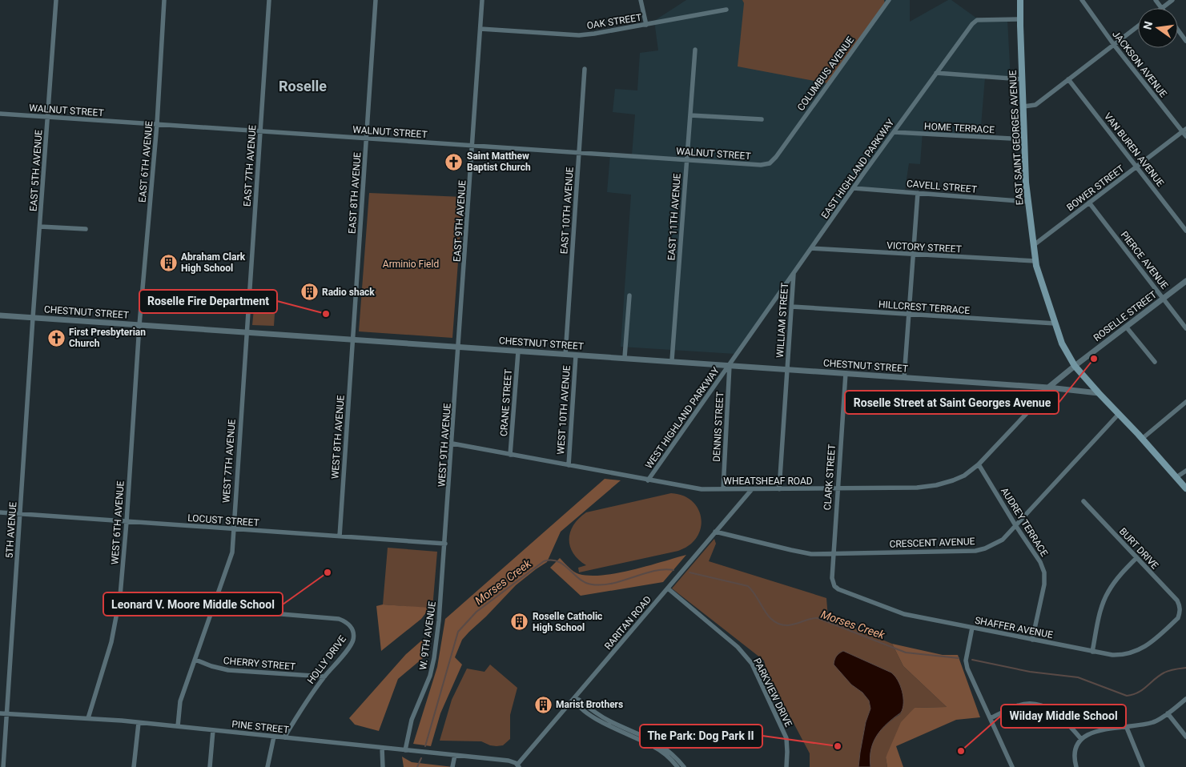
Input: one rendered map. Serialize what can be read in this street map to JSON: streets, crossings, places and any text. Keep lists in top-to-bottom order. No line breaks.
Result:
{"streets":{"main road":["EAST SAINT GEORGES AVENUE"],"street":["OAK STREET","JACKSON AVENUE","COLUMBUS AVENUE","WALNUT STREET","HOME TERRACE","VAN BUREN AVENUE","EAST 6TH AVENUE","EAST 7TH AVENUE","EAST HIGHLAND PARKWAY","EAST 5TH AVENUE","CAVELL STREET","BOWER STREET","EAST 8TH AVENUE","EAST 10TH AVENUE","EAST 11TH AVENUE","EAST 9TH AVENUE","VICTORY STREET","PIERCE AVENUE","HILLCREST TERRACE","CHESTNUT STREET","ROSELLE STREET","WILLIAM STREET","CRANE STREET","WEST 10TH AVENUE","WEST HIGHLAND PARKWAY","DENNIS STREET","WEST 8TH AVENUE","WEST 9TH AVENUE","WEST 7TH AVENUE","CLARK STREET","WHEATSHEAF ROAD","LOCUST STREET","AUDREY TERRACE","WEST 6TH AVENUE","5TH AVENUE","CRESCENT AVENUE","BURT DRIVE","RARITAN ROAD","SHAFFER AVENUE","W. 9TH AVENUE","HOLLY DRIVE","CHERRY STREET","PARKVIEW DRIVE","PINE STREET"]},"crossings":[["OAK STREET","EAST 9TH AVENUE"],["JACKSON AVENUE","BOWER STREET"],["COLUMBUS AVENUE","WALNUT STREET"],["WALNUT STREET","EAST 6TH AVENUE"],["WALNUT STREET","EAST 7TH AVENUE"],["WALNUT STREET","EAST 5TH AVENUE"],["WALNUT STREET","EAST 8TH AVENUE"],["WALNUT STREET","EAST 10TH AVENUE"],["WALNUT STREET","EAST 11TH AVENUE"],["WALNUT STREET","EAST 9TH AVENUE"],["HOME TERRACE","EAST SAINT GEORGES AVENUE"],["HOME TERRACE","EAST HIGHLAND PARKWAY"],["EAST SAINT GEORGES AVENUE","EAST HIGHLAND PARKWAY"],["EAST SAINT GEORGES AVENUE","CAVELL STREET"],["EAST SAINT GEORGES AVENUE","BOWER STREET"],["EAST SAINT GEORGES AVENUE","VICTORY STREET"],["EAST SAINT GEORGES AVENUE","HILLCREST TERRACE"],["EAST SAINT GEORGES AVENUE","CHESTNUT STREET"],["EAST SAINT GEORGES AVENUE","ROSELLE STREET"],["EAST SAINT GEORGES AVENUE","CRESCENT AVENUE"],["VAN BUREN AVENUE","BOWER STREET"],["EAST 6TH AVENUE","CHESTNUT STREET"],["EAST 6TH AVENUE","WEST 6TH AVENUE"],["EAST 7TH AVENUE","CHESTNUT STREET"],["EAST 7TH AVENUE","WEST 7TH AVENUE"],["EAST HIGHLAND PARKWAY","CAVELL STREET"],["EAST HIGHLAND PARKWAY","VICTORY STREET"],["EAST HIGHLAND PARKWAY","CHESTNUT STREET"],["EAST HIGHLAND PARKWAY","WILLIAM STREET"],["EAST HIGHLAND PARKWAY","WEST HIGHLAND PARKWAY"],["EAST HIGHLAND PARKWAY","DENNIS STREET"],["EAST 5TH AVENUE","CHESTNUT STREET"],["EAST 5TH AVENUE","5TH AVENUE"],["BOWER STREET","PIERCE AVENUE"],["EAST 8TH AVENUE","CHESTNUT STREET"],["EAST 8TH AVENUE","WEST 8TH AVENUE"],["EAST 10TH AVENUE","CHESTNUT STREET"],["EAST 11TH AVENUE","CHESTNUT STREET"],["EAST 9TH AVENUE","CHESTNUT STREET"],["EAST 9TH AVENUE","WEST 9TH AVENUE"],["PIERCE AVENUE","ROSELLE STREET"],["HILLCREST TERRACE","WILLIAM STREET"],["CHESTNUT STREET","WILLIAM STREET"],["CHESTNUT STREET","CRANE STREET"],["CHESTNUT STREET","WEST 10TH AVENUE"],["CHESTNUT STREET","WEST HIGHLAND PARKWAY"],["CHESTNUT STREET","DENNIS STREET"],["CHESTNUT STREET","WEST 8TH AVENUE"],["CHESTNUT STREET","WEST 9TH AVENUE"],["CHESTNUT STREET","WEST 7TH AVENUE"],["CHESTNUT STREET","CLARK STREET"],["CHESTNUT STREET","WHEATSHEAF ROAD"],["CHESTNUT STREET","WEST 6TH AVENUE"],["CHESTNUT STREET","5TH AVENUE"],["WILLIAM STREET","WHEATSHEAF ROAD"],["CRANE STREET","WHEATSHEAF ROAD"],["WEST 10TH AVENUE","WHEATSHEAF ROAD"],["WEST HIGHLAND PARKWAY","DENNIS STREET"],["WEST HIGHLAND PARKWAY","WHEATSHEAF ROAD"],["DENNIS STREET","WHEATSHEAF ROAD"],["WEST 8TH AVENUE","LOCUST STREET"],["WEST 9TH AVENUE","WHEATSHEAF ROAD"],["WEST 9TH AVENUE","LOCUST STREET"],["WEST 9TH AVENUE","W. 9TH AVENUE"],["WEST 7TH AVENUE","LOCUST STREET"],["WEST 7TH AVENUE","HOLLY DRIVE"],["WEST 7TH AVENUE","CHERRY STREET"],["WEST 7TH AVENUE","PINE STREET"],["CLARK STREET","WHEATSHEAF ROAD"],["CLARK STREET","CRESCENT AVENUE"],["CLARK STREET","SHAFFER AVENUE"],["WHEATSHEAF ROAD","AUDREY TERRACE"],["WHEATSHEAF ROAD","RARITAN ROAD"],["LOCUST STREET","WEST 6TH AVENUE"],["LOCUST STREET","5TH AVENUE"],["LOCUST STREET","W. 9TH AVENUE"],["AUDREY TERRACE","CRESCENT AVENUE"],["AUDREY TERRACE","SHAFFER AVENUE"],["WEST 6TH AVENUE","PINE STREET"],["5TH AVENUE","PINE STREET"],["CRESCENT AVENUE","RARITAN ROAD"],["BURT DRIVE","SHAFFER AVENUE"],["RARITAN ROAD","PARKVIEW DRIVE"],["RARITAN ROAD","PINE STREET"],["W. 9TH AVENUE","PINE STREET"],["HOLLY DRIVE","CHERRY STREET"],["HOLLY DRIVE","PINE STREET"]],"districts":["Roselle"],"water":["Morses Creek"],"parks":["Arminio Field"],"places":{"church":["Saint Matthew Baptist Church","First Presbyterian Church"],"building":["Abraham Clark High School","Radio shack","Roselle Catholic High School","Marist Brothers"],"other":["Roselle Fire Department","Roselle Street at Saint Georges Avenue","Leonard V. Moore Middle School","The Park: Dog Park II","Wilday Middle School"]},"north":"left"}
